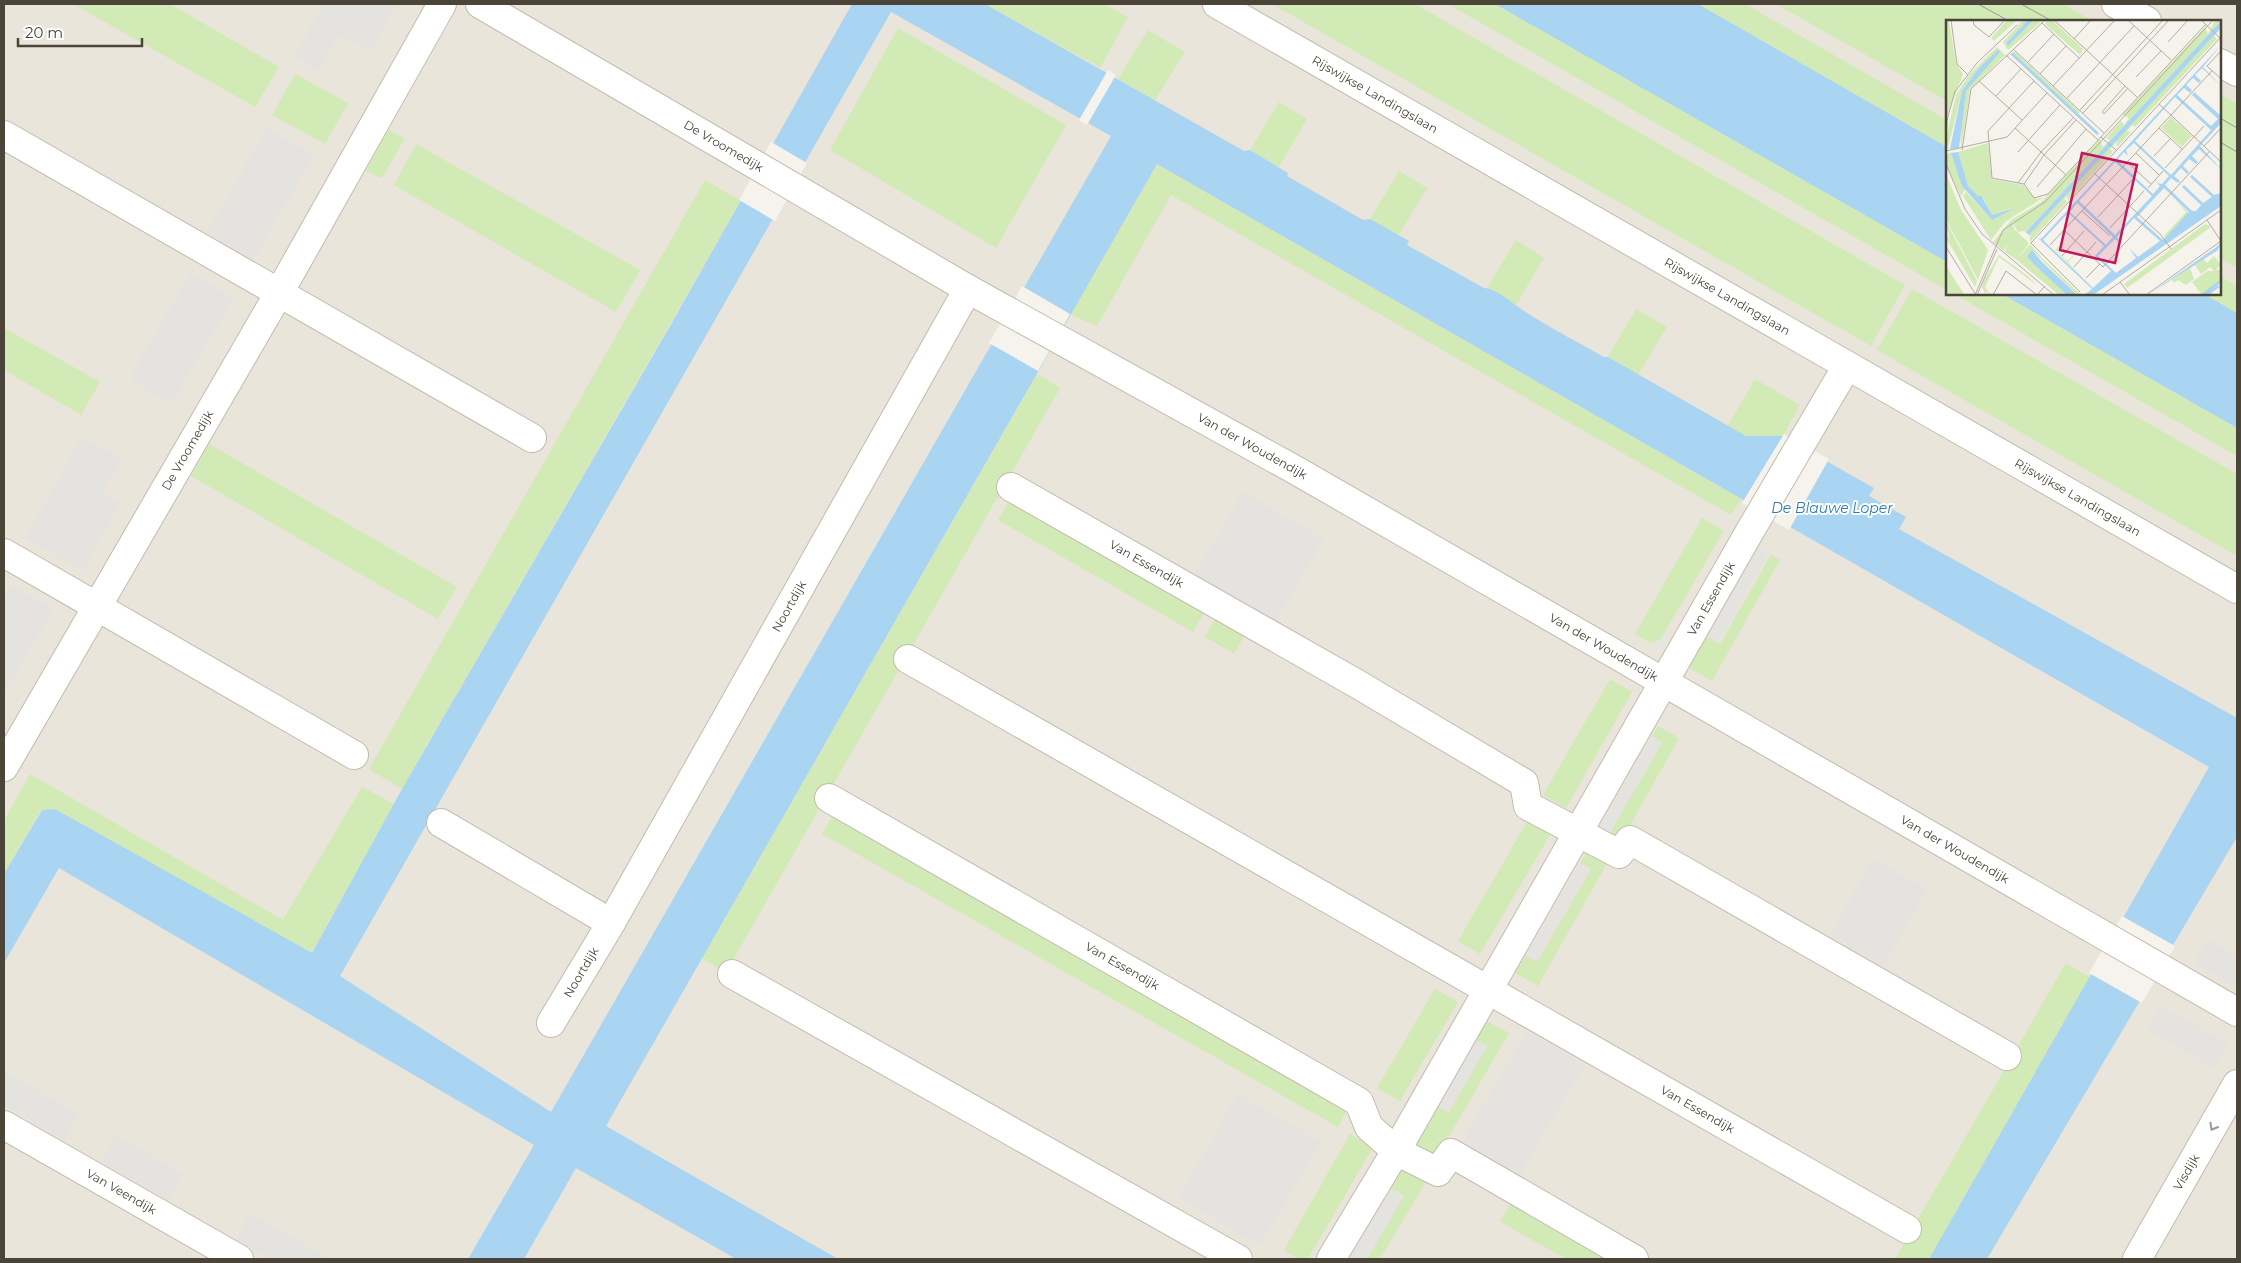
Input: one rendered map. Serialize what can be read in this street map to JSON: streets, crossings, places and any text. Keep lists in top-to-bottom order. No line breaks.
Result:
{"streets":{"street":["Rijswijkse Landingslaan","De Vroomedijk","Van der Woudendijk","Van Essendijk","Noortdijk","Visdijk","Van Veendijk"]},"crossings":[["Rijswijkse Landingslaan","Van Essendijk"],["De Vroomedijk","Van der Woudendijk"],["De Vroomedijk","Noortdijk"],["Van der Woudendijk","Van Essendijk"],["Van der Woudendijk","Noortdijk"]],"one_way":["Visdijk"],"water":["De Blauwe Loper"],"scale_bar":"20 m"}
